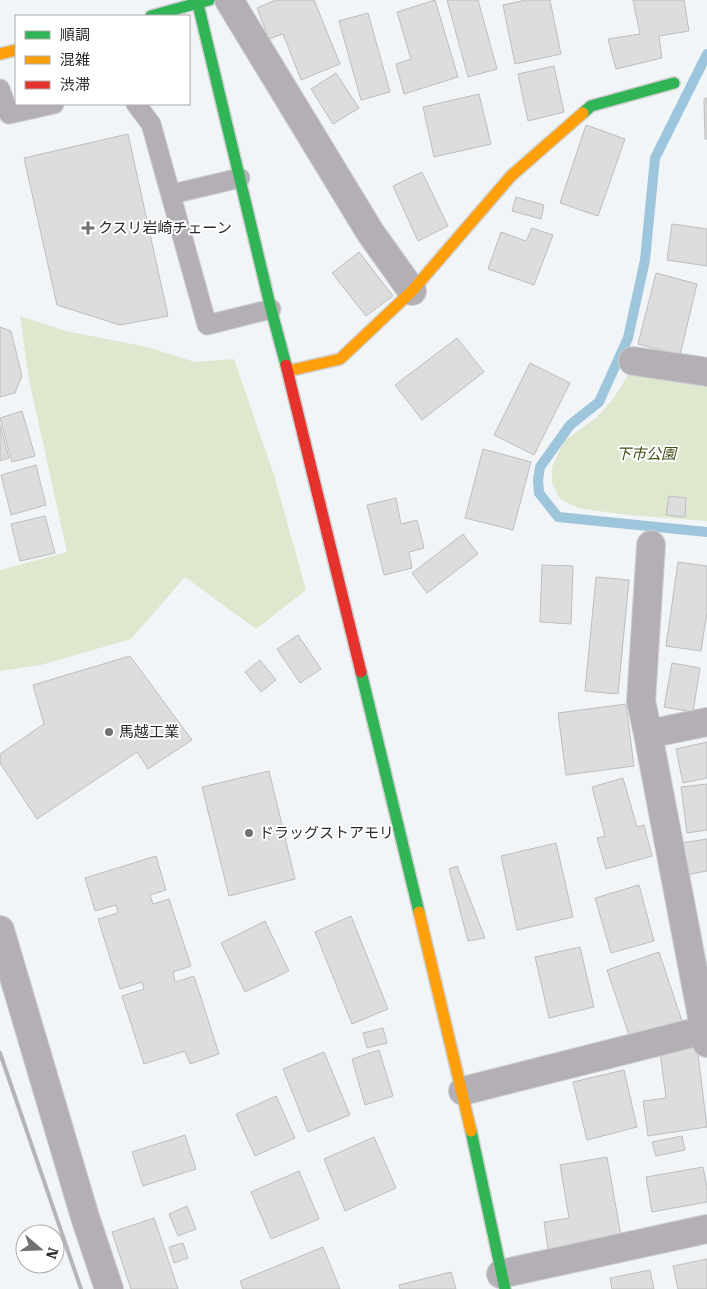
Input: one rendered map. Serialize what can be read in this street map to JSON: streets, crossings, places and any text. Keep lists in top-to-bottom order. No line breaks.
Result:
{"parks":["下市公園"],"places":{"health":["クスリ岩崎チェーン"],"other":["馬越工業","ドラッグストアモリ"]},"legend":["順調","混雑","渋滞"],"north":"right"}
